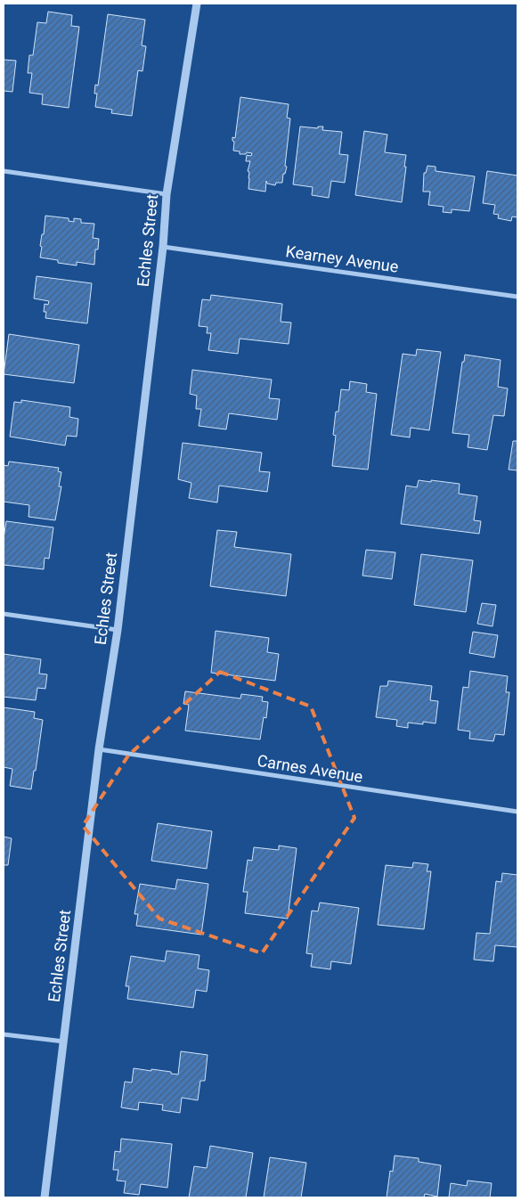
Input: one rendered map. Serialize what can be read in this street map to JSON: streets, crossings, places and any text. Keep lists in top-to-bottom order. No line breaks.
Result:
{"streets":{"street":["Echles Street","Kearney Avenue","Carnes Avenue"]},"crossings":[["Echles Street","Kearney Avenue"],["Echles Street","Carnes Avenue"]]}
